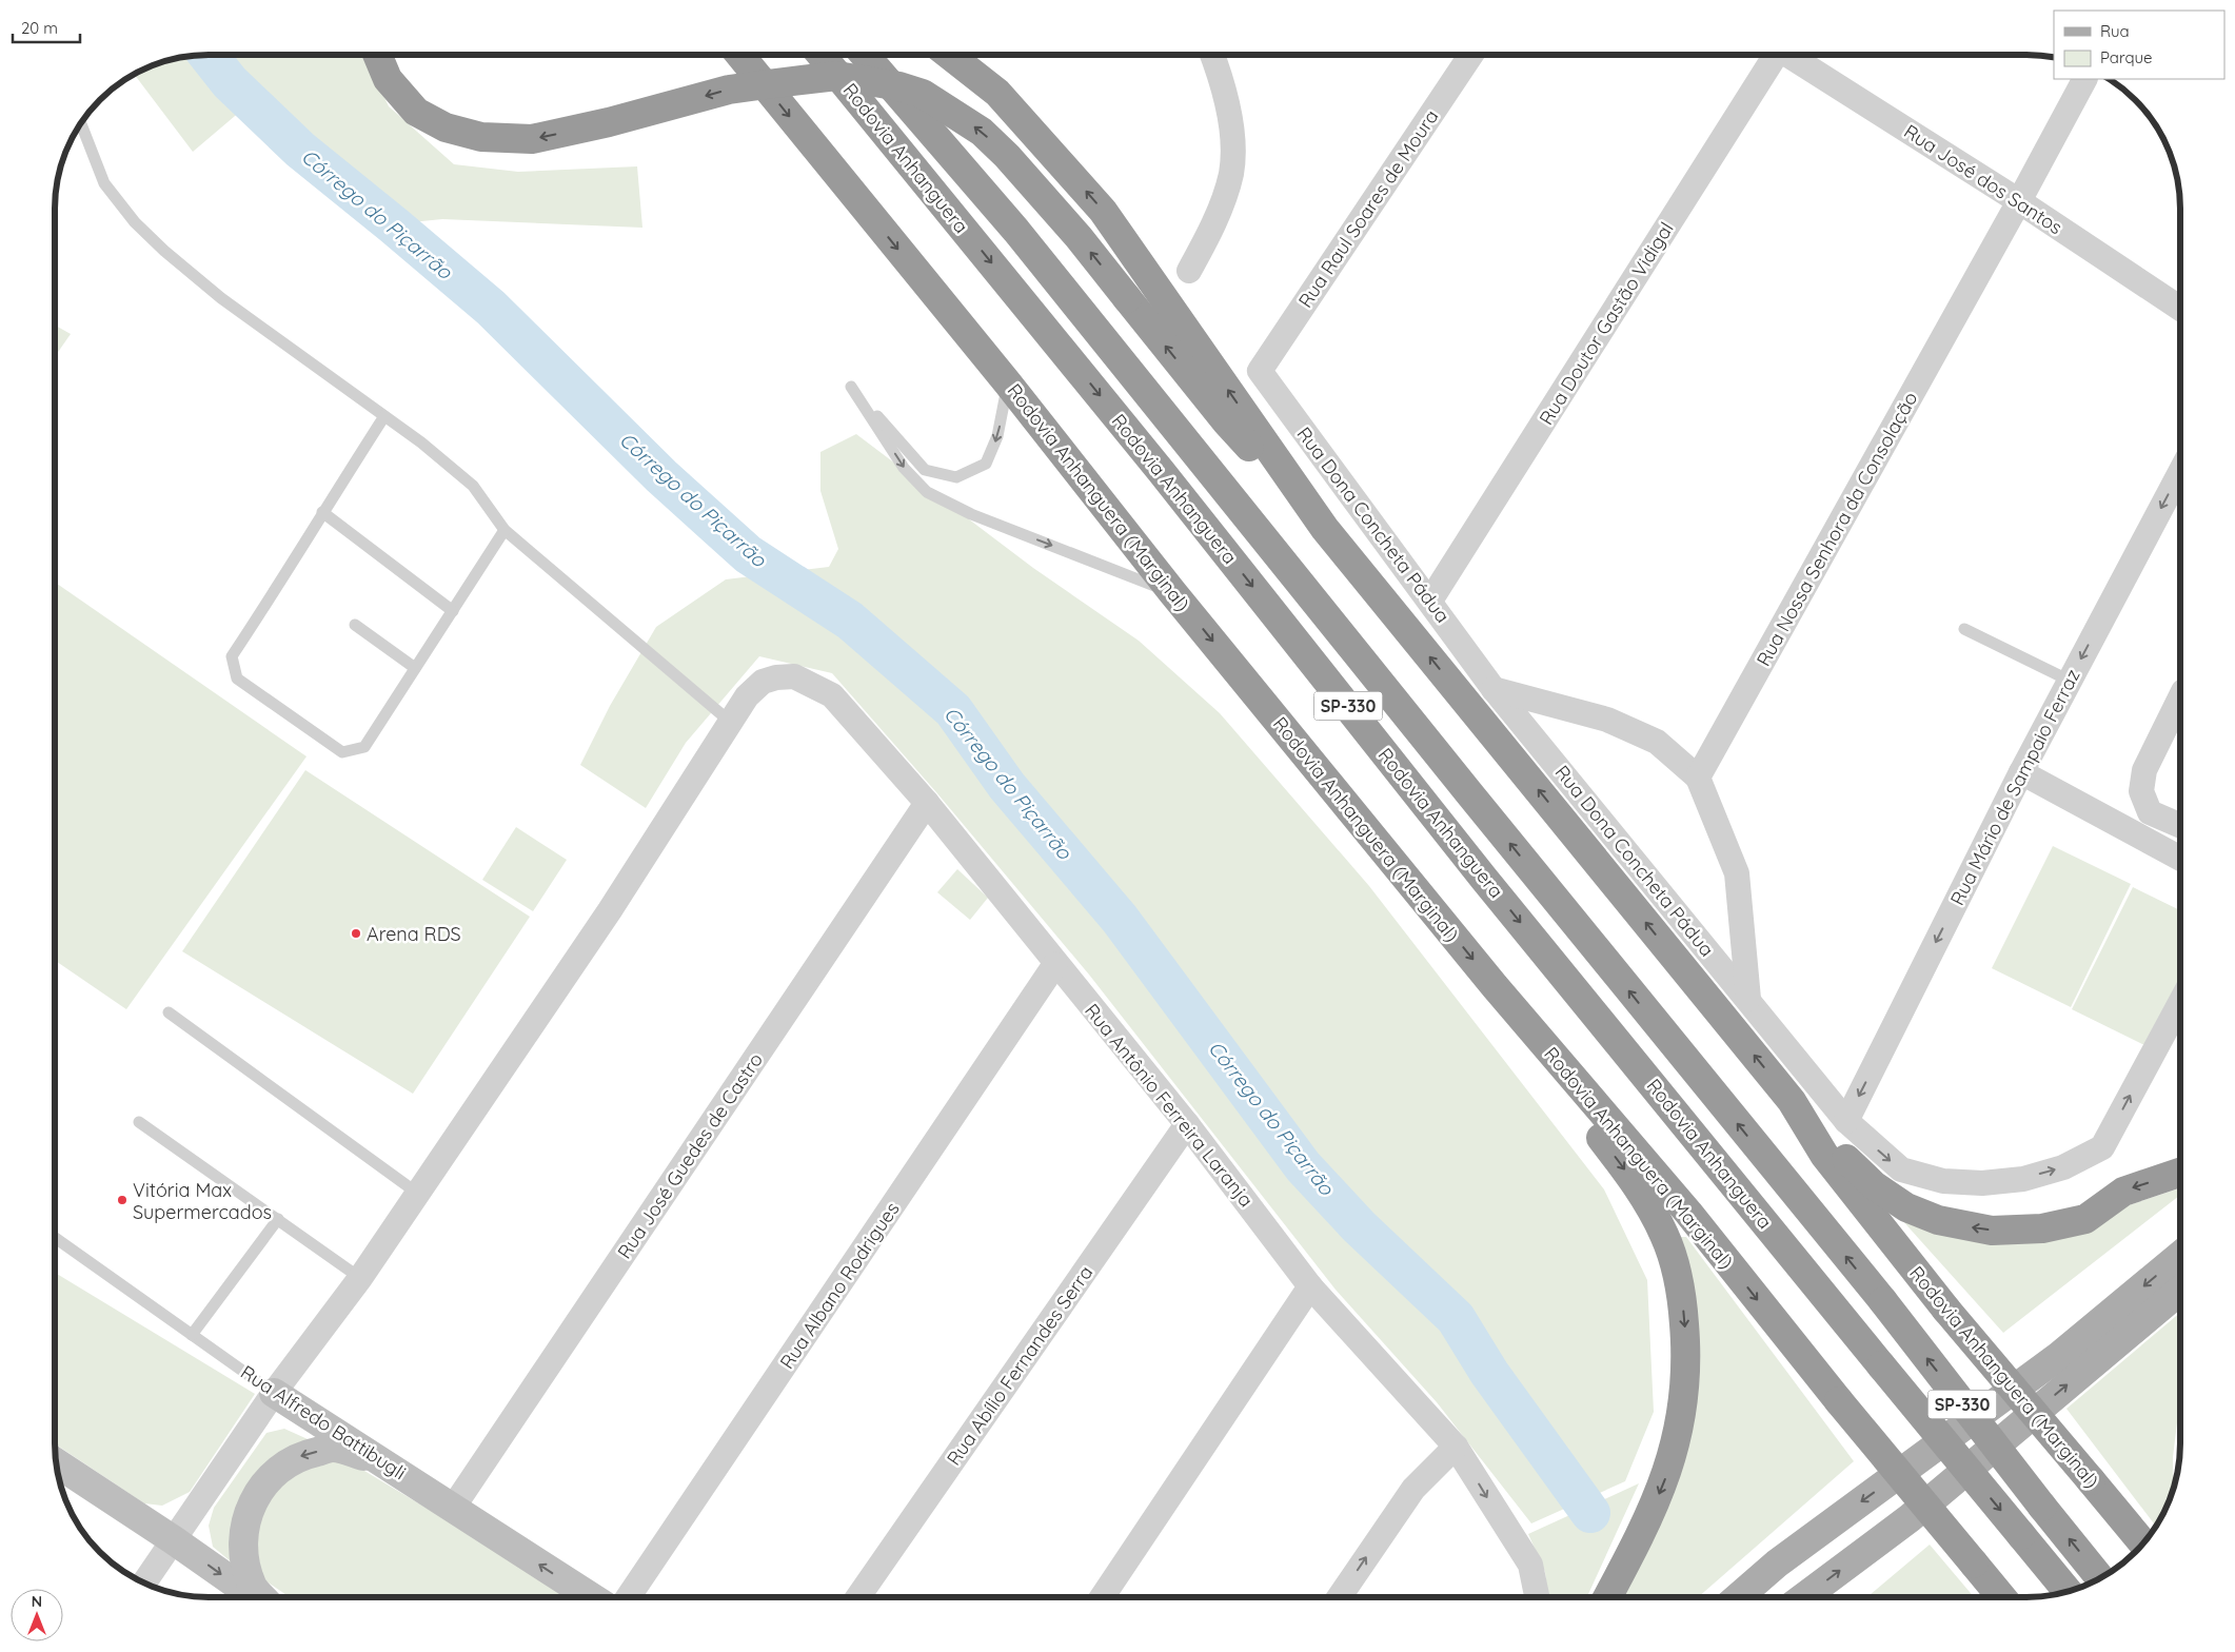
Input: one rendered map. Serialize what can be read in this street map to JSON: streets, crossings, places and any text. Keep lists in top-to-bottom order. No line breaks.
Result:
{"streets":{"highway":["Rodovia Anhanguera","Rodovia Anhanguera (Marginal)","SP-330"],"street":["Rua José dos Santos","Rua Raul Soares de Moura","Rua Doutor Gastão Vidigal","Rua Dona Concheta Pádua","Rua Nossa Senhora da Consolação","Rua Mário de Sampaio Ferraz","Rua Antônio Ferreira Laranja","Rua José Guedes de Castro","Rua Albano Rodrigues","Rua Abílio Fernandes Serra","Rua Alfredo Battibugli"]},"crossings":[["Rua José dos Santos","Rua Nossa Senhora da Consolação"],["Rua Raul Soares de Moura","Rua Dona Concheta Pádua"],["Rua Doutor Gastão Vidigal","Rua Dona Concheta Pádua"],["Rua Dona Concheta Pádua","Rua Mário de Sampaio Ferraz"],["Rua Antônio Ferreira Laranja","Rua José Guedes de Castro"],["Rua Antônio Ferreira Laranja","Rua Albano Rodrigues"],["Rua Antônio Ferreira Laranja","Rua Abílio Fernandes Serra"],["Rua Antônio Ferreira Laranja","Rua Alfredo Battibugli"],["Rua José Guedes de Castro","Rua Alfredo Battibugli"]],"one_way":["Rua Mário de Sampaio Ferraz"],"water":["Córrego do Piçarrão"],"places":["Arena RDS","Vitória Max Supermercados"],"legend":["Rua","Parque"],"scale_bar":"20 m","north":"top"}
